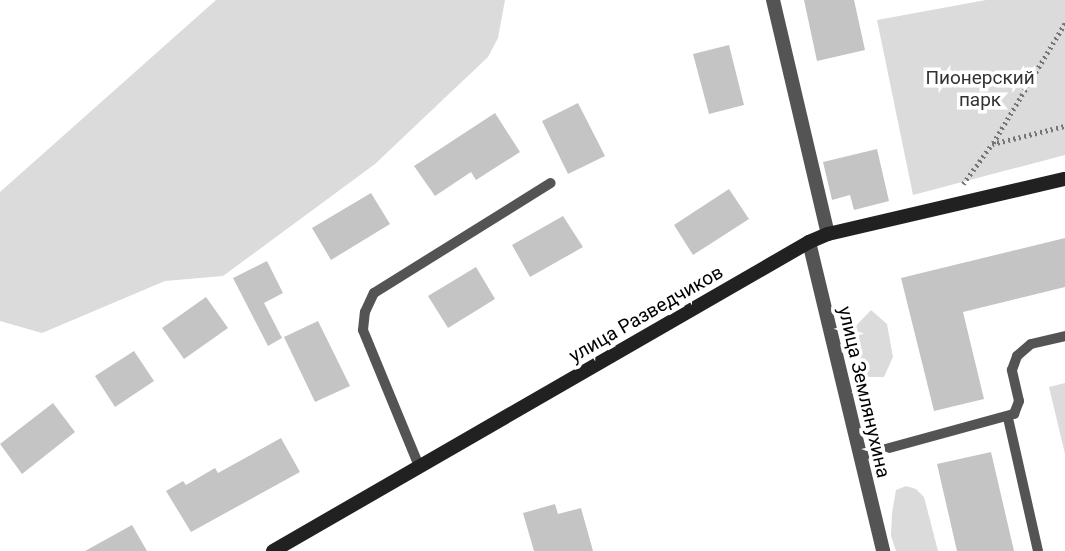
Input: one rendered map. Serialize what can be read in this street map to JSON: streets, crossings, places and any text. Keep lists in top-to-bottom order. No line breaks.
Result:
{"streets":{"street":["улица Разведчиков","улица Землянухина"]},"crossings":[["улица Разведчиков","улица Землянухина"]],"parks":["Пионерский парк"]}
